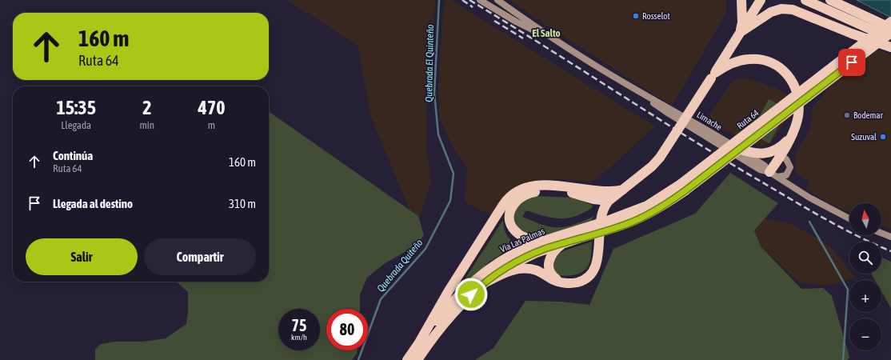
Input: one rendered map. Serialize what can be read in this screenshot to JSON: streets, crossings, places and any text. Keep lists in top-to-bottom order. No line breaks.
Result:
{"streets":{"highway":["Ruta 64","Vía Las Palmas"],"main road":["Limache"]},"crossings":[["Ruta 64","Vía Las Palmas"]],"districts":["El Salto"],"water":["Quebrada El Quinteño","Quebrada Quiteño"],"places":["Rosselot","Bodemar","Suzuval"],"north":"top","page":{"turn":["160 m","Ruta 64"],"eta":["15:35","Llegada","2","min","470","m"],"list":[{"name":"Continúa","note":"Ruta 64","value":"160 m"},{"name":"Llegada al destino","value":"310 m"}],"map_buttons":["+","−"],"buttons":["Salir","Compartir"],"speed":"75 km/h","limit":"80"}}
